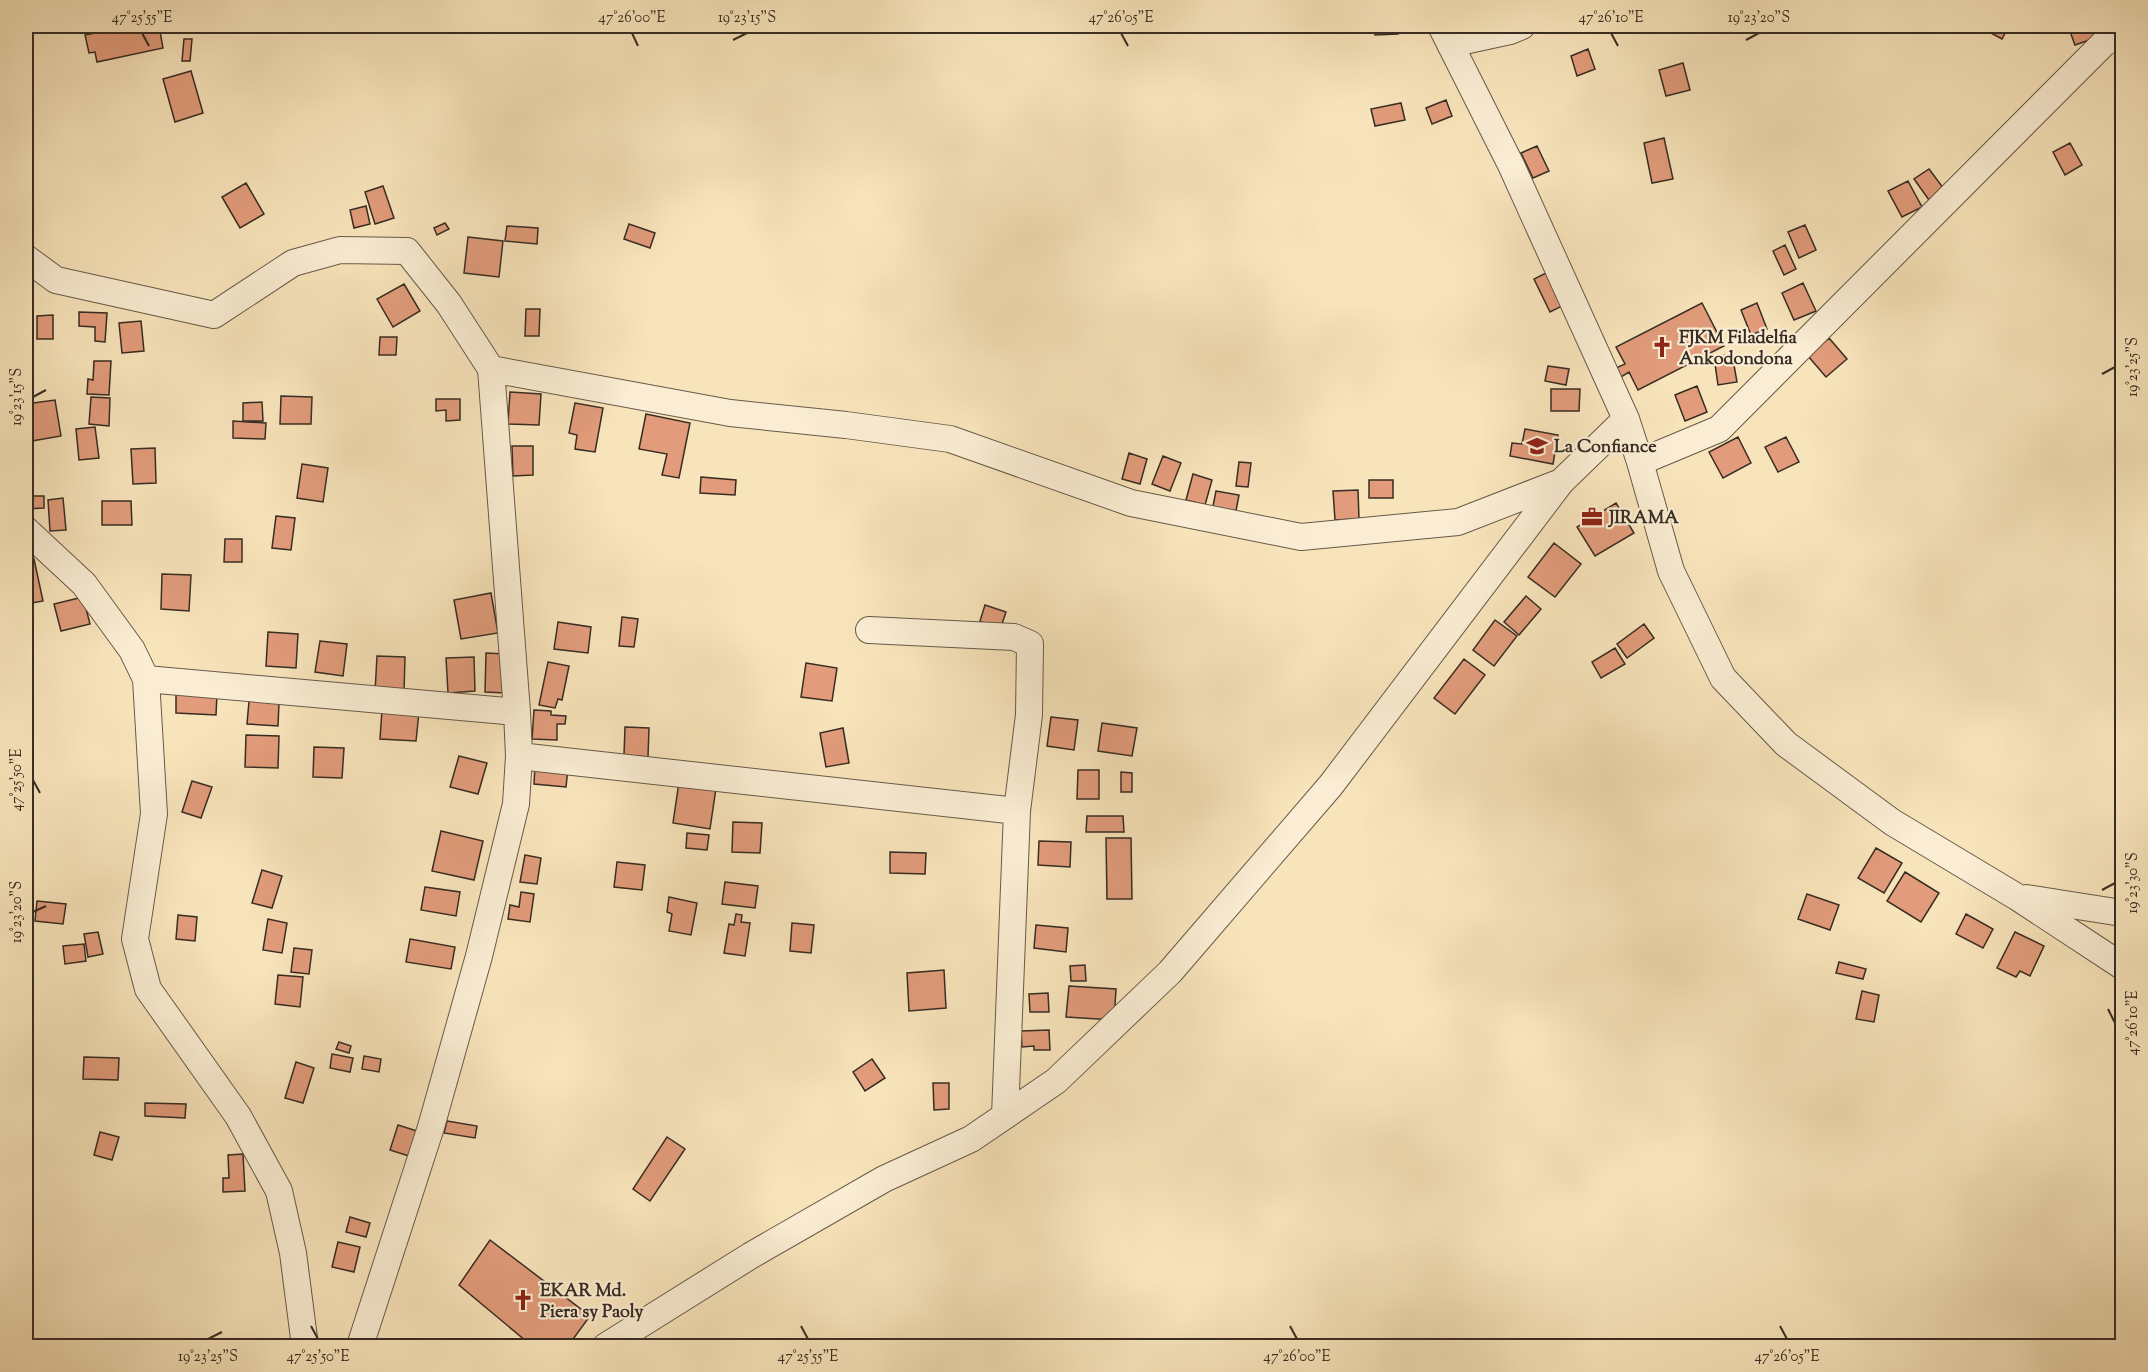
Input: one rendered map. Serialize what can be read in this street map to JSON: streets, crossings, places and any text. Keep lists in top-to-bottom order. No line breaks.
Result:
{"places":{"church":["FJKM Filadelfia Ankodondona","EKAR Md. Piera sy Paoly"],"school or university":["La Confiance"],"office":["JIRAMA"]},"coordinates":["47°25'55\"E","47°26'00\"E","19°23'15\"S","47°26'05\"E","47°26'10\"E","19°23'20\"S","19°23'25\"S","47°25'50\"E","19°23'30\"S"]}
